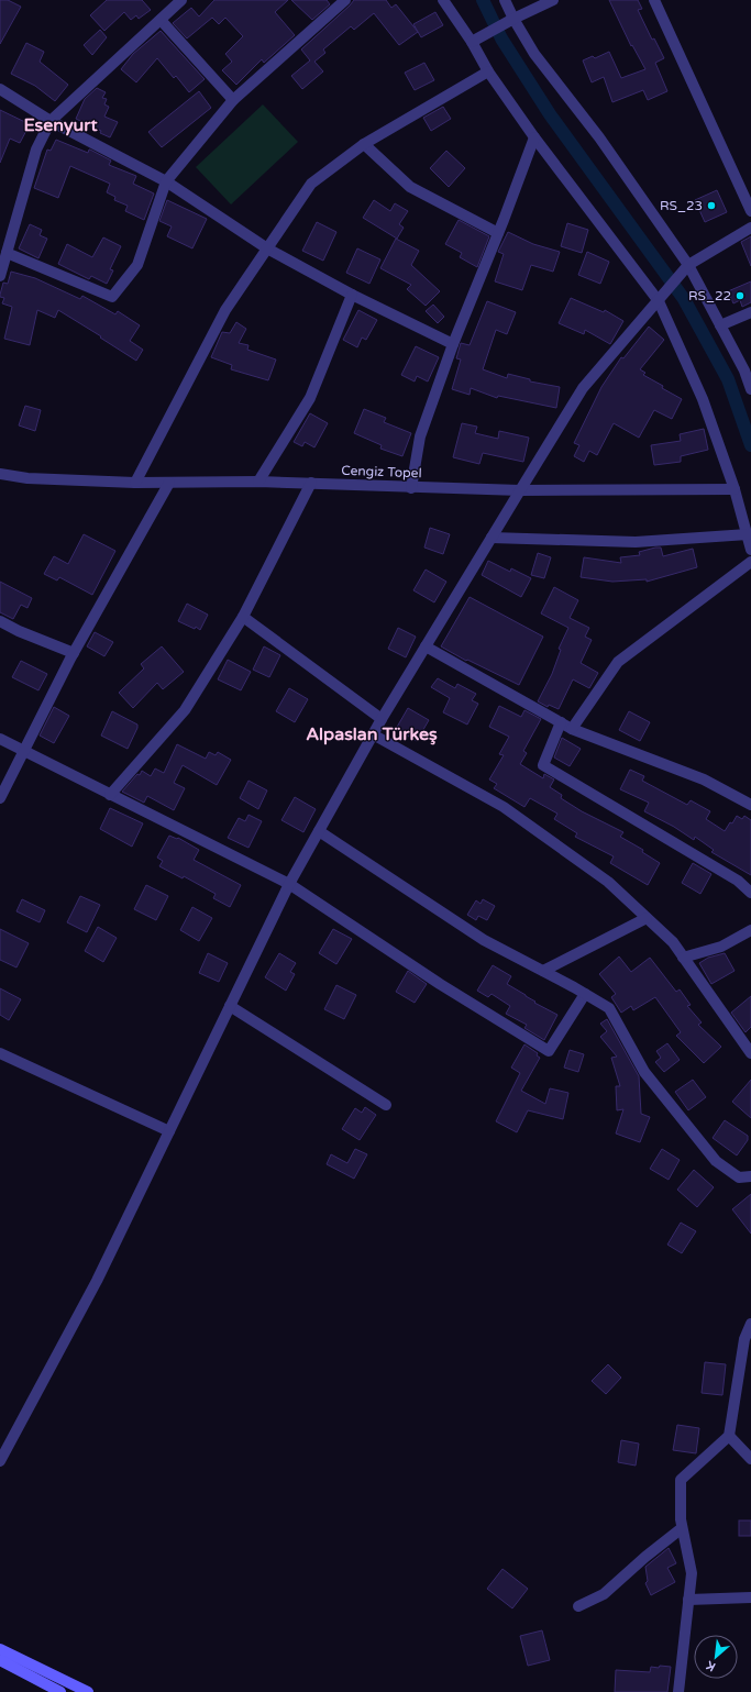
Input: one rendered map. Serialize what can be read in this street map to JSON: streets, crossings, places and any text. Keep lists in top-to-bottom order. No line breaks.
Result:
{"streets":{"street":["Cengiz Topel"]},"districts":["Esenyurt","Alpaslan Türkeş"],"places":["RS_23","RS_22"],"north":"bottom left"}
